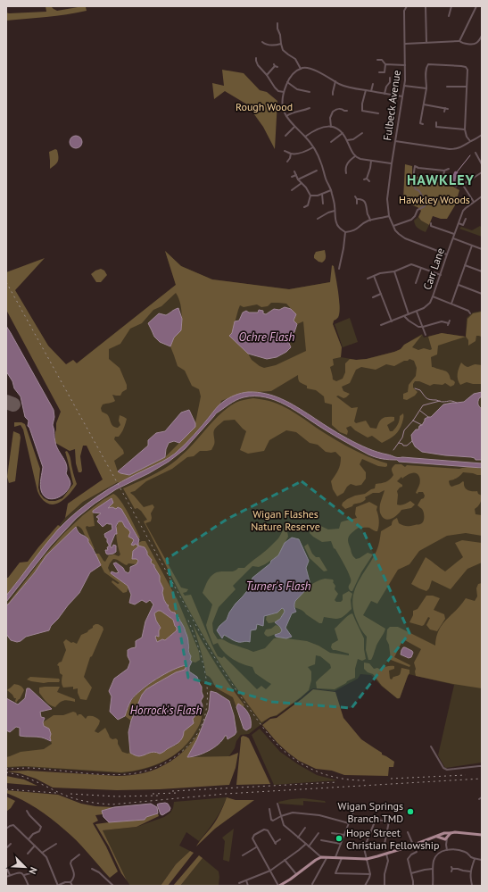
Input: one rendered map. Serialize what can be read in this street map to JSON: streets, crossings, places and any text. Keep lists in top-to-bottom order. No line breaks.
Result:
{"streets":{"street":["Fulbeck Avenue","Carr Lane"]},"crossings":[["Fulbeck Avenue","Carr Lane"]],"districts":["HAWKLEY"],"water":["Ochre Flash","Turner's Flash","Horrock's Flash"],"parks":["Rough Wood","Hawkley Woods","Wigan Flashes Nature Reserve"],"places":["Wigan Springs Branch TMD","Hope Street Christian Fellowship"],"north":"bottom right"}
